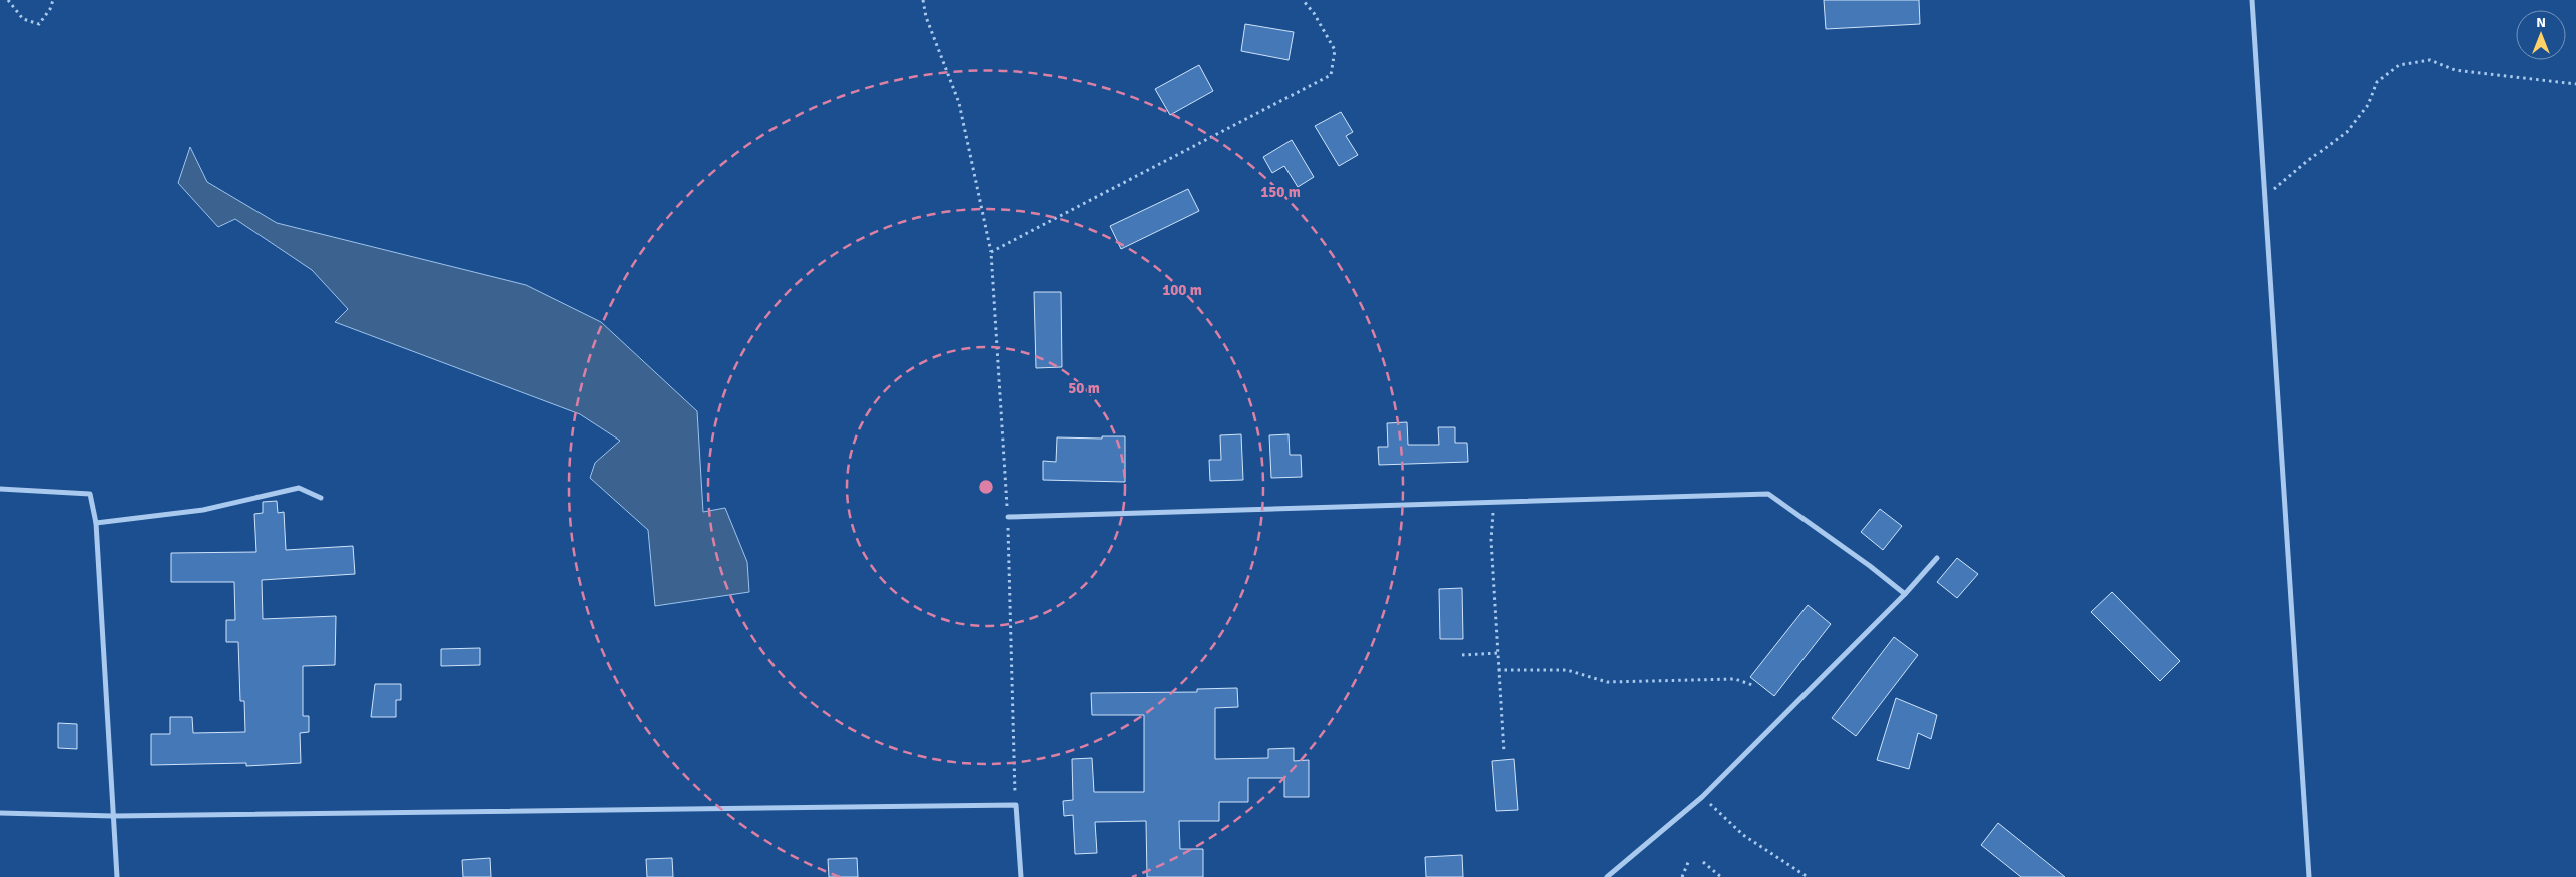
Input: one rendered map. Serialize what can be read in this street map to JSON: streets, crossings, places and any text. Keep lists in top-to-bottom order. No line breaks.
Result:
{"north":"top","rings":["150 m","100 m","50 m"]}
